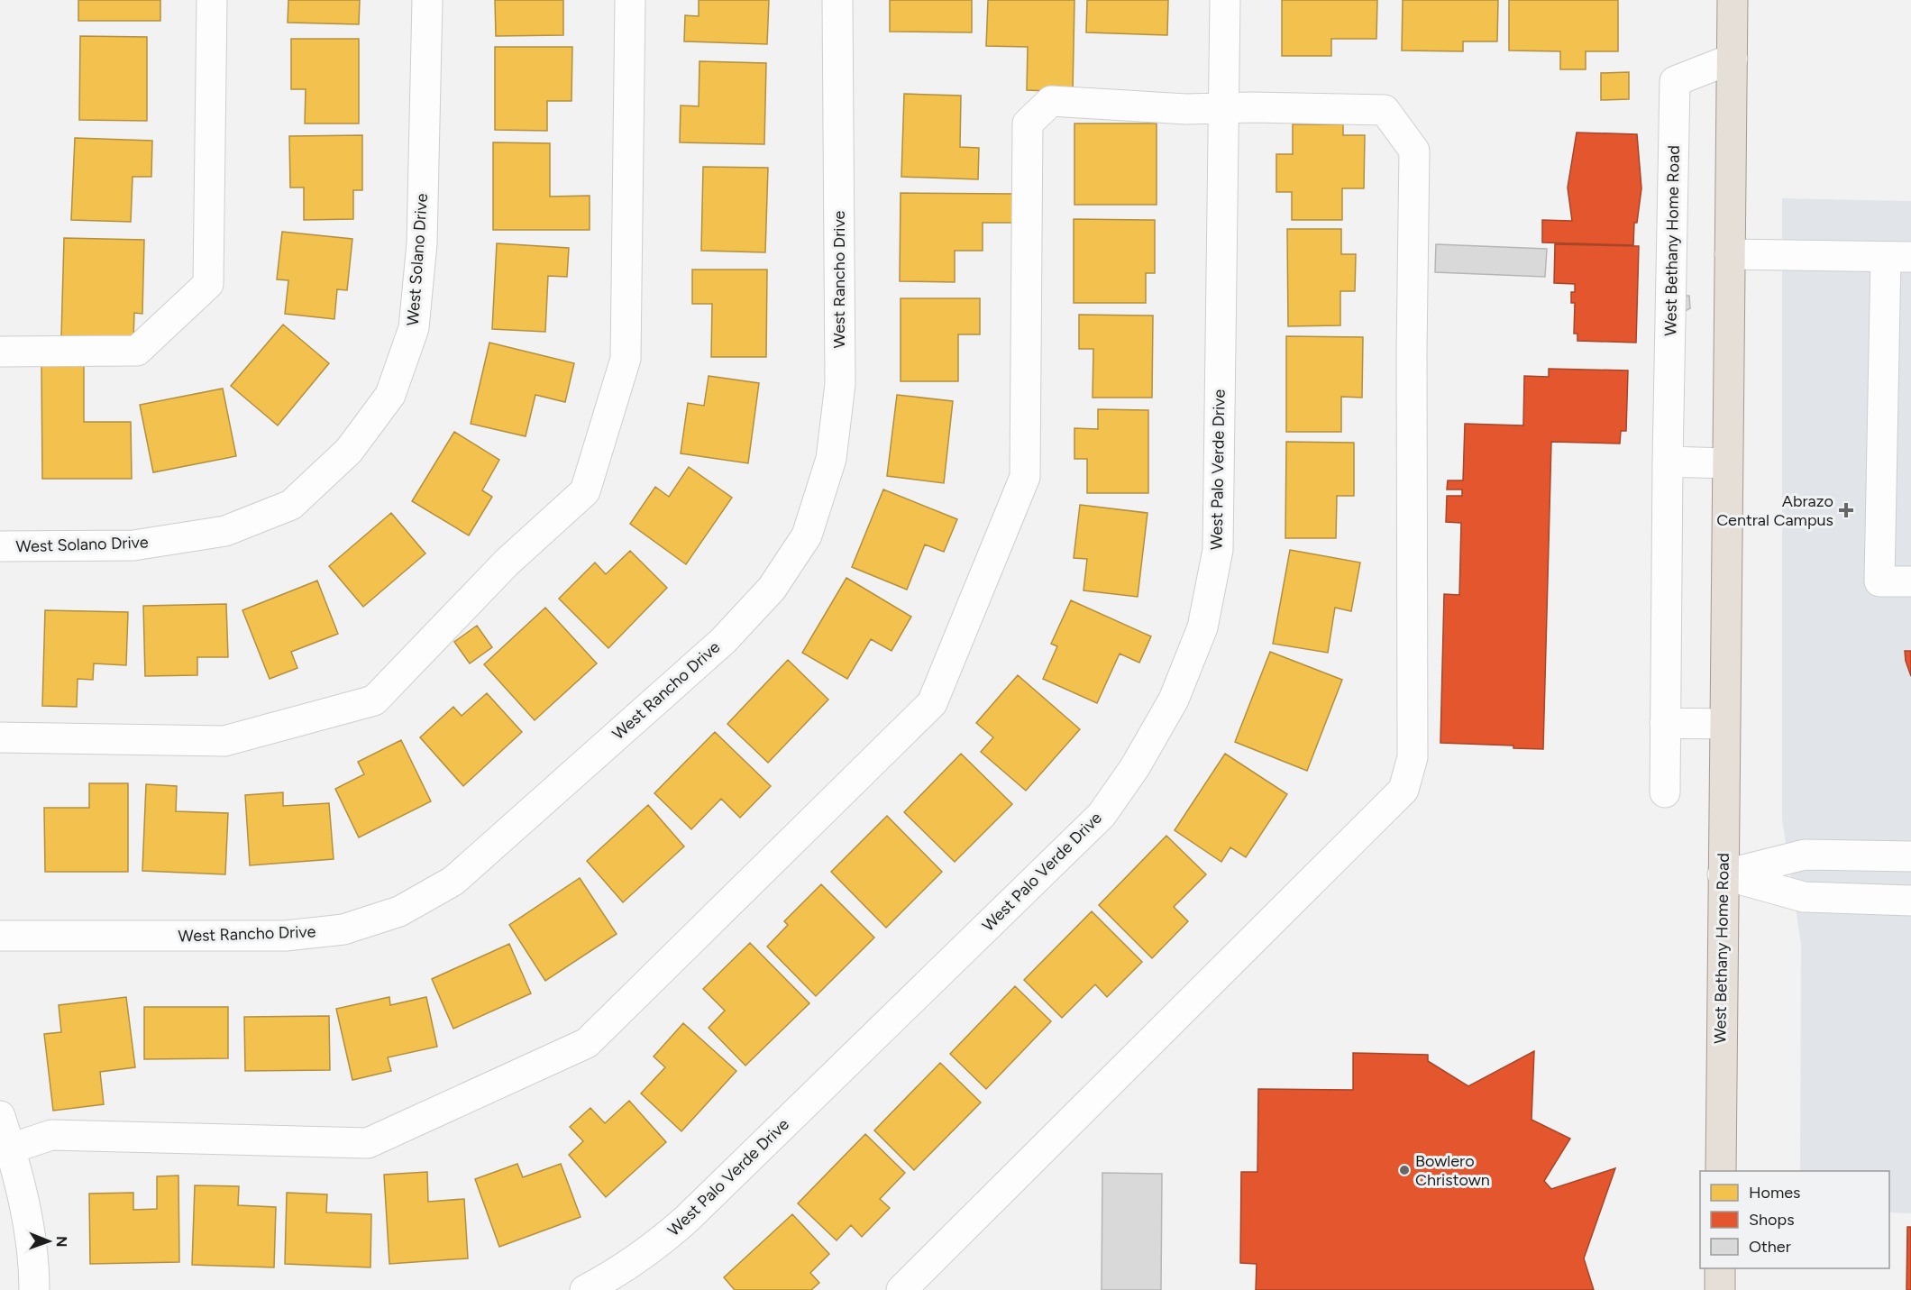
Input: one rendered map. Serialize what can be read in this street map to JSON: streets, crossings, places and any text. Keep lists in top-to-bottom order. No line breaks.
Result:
{"streets":{"main road":["West Bethany Home Road"],"street":["West Solano Drive","West Rancho Drive","West Palo Verde Drive"]},"places":{"health":["Abrazo Central Campus"],"other":["Bowlero Christown"]},"legend":["Homes","Shops","Other"],"north":"right"}
